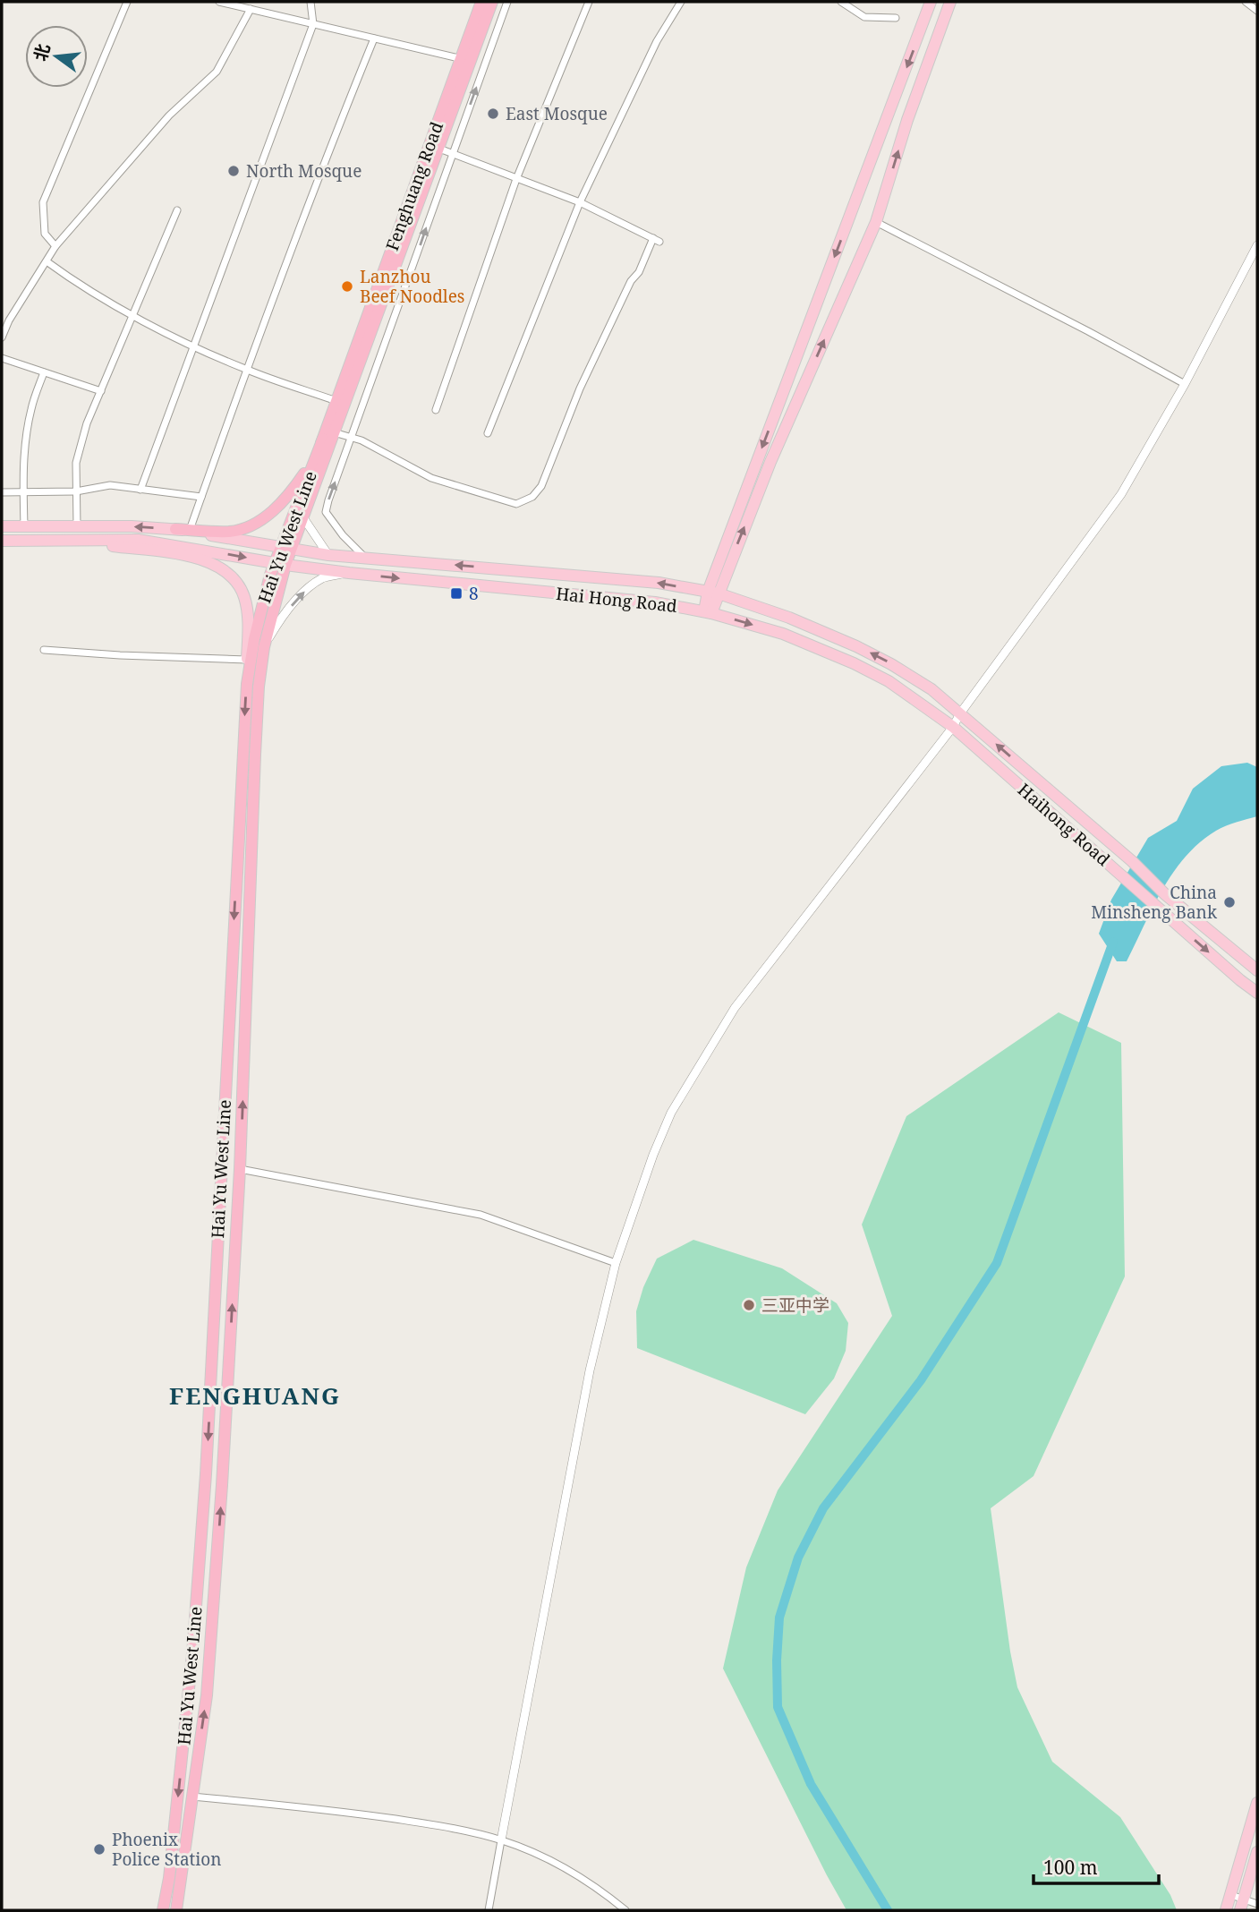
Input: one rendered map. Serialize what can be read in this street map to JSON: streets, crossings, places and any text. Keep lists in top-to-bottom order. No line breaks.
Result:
{"streets":{"highway":["Fenghuang Road","Hai Yu West Line"],"main road":["Hai Hong Road","Haihong Road"]},"crossings":[["Fenghuang Road","Hai Yu West Line"],["Fenghuang Road","Hai Hong Road"],["Hai Yu West Line","Hai Hong Road"],["Hai Hong Road","Haihong Road"]],"districts":["FENGHUANG"],"places":{"other":["East Mosque","North Mosque","Lanzhou Beef Noodles","China Minsheng Bank","三亚中学","Phoenix Police Station"],"transit":["8"]},"scale_bar":"100 m","north":"left"}
